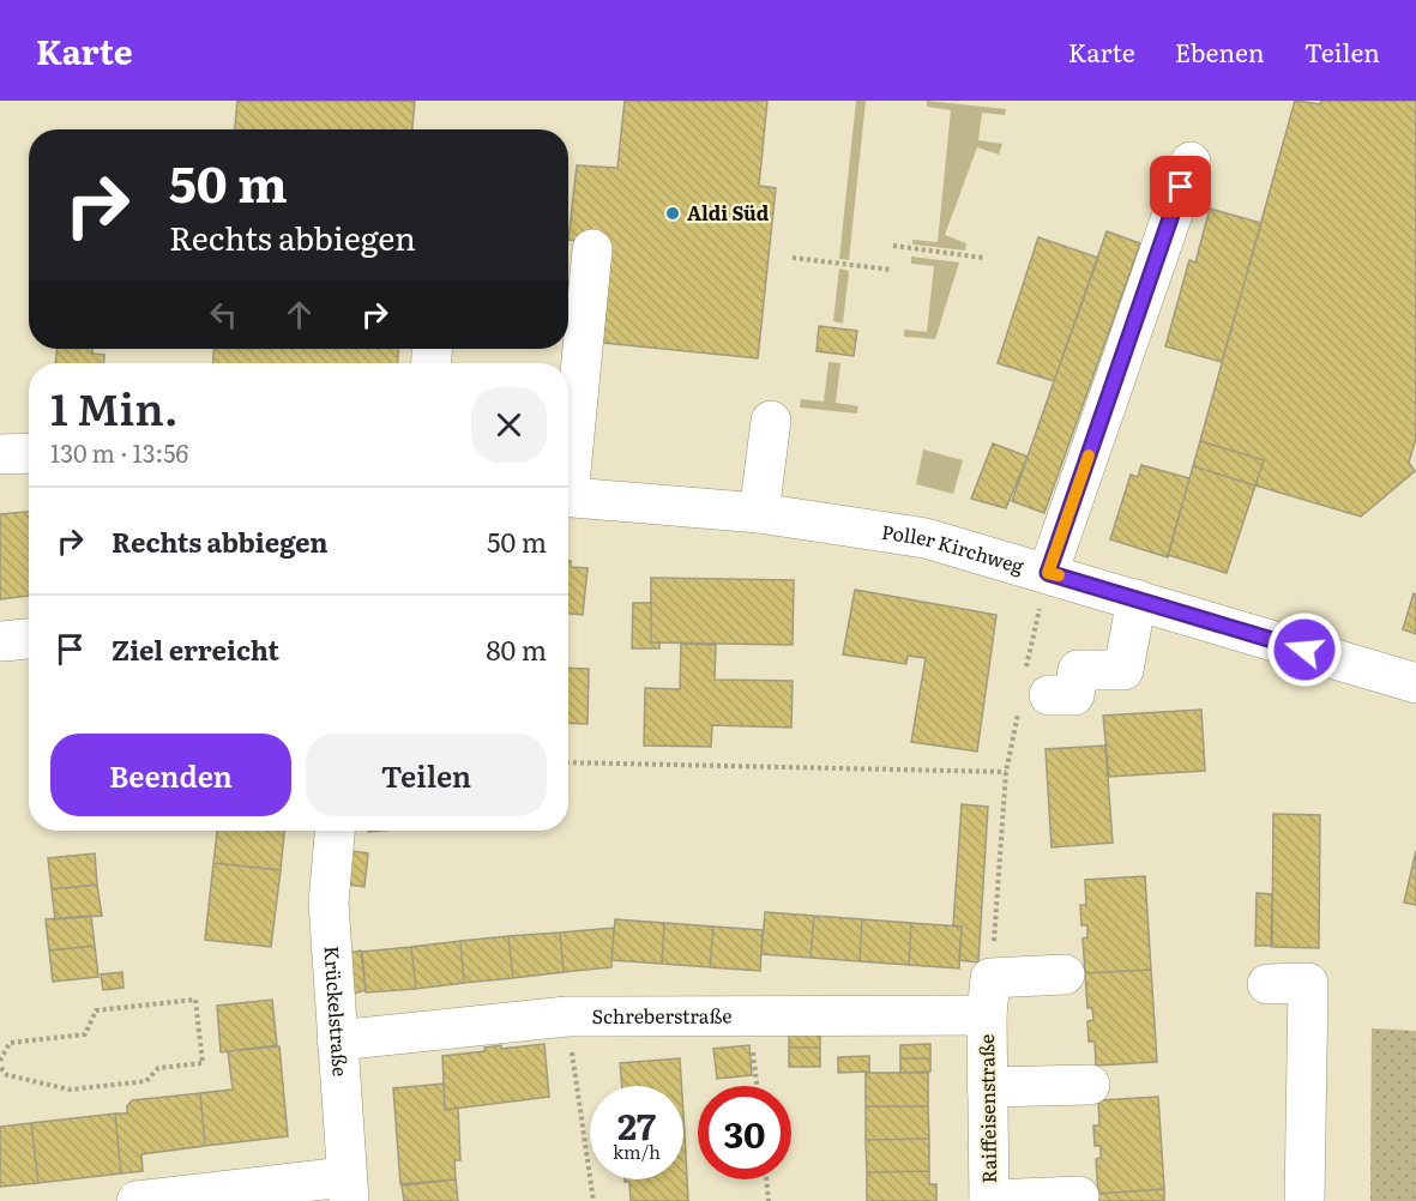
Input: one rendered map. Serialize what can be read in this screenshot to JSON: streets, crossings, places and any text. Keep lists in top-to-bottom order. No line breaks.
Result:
{"streets":{"street":["Poller Kirchweg","Krückelstraße","Schreberstraße","Raiffeisenstraße"]},"crossings":[["Krückelstraße","Schreberstraße"],["Schreberstraße","Raiffeisenstraße"]],"places":["Aldi Süd"],"page":{"header":"Karte","nav":["Karte","Ebenen","Teilen"],"turn":["50 m","Rechts abbiegen"],"heading":["1 Min.","130 m · 13:56"],"list":[{"name":"Rechts abbiegen","value":"50 m"},{"name":"Ziel erreicht","value":"80 m"}],"buttons":["Beenden","Teilen"],"speed":"27 km/h","limit":"30"}}
